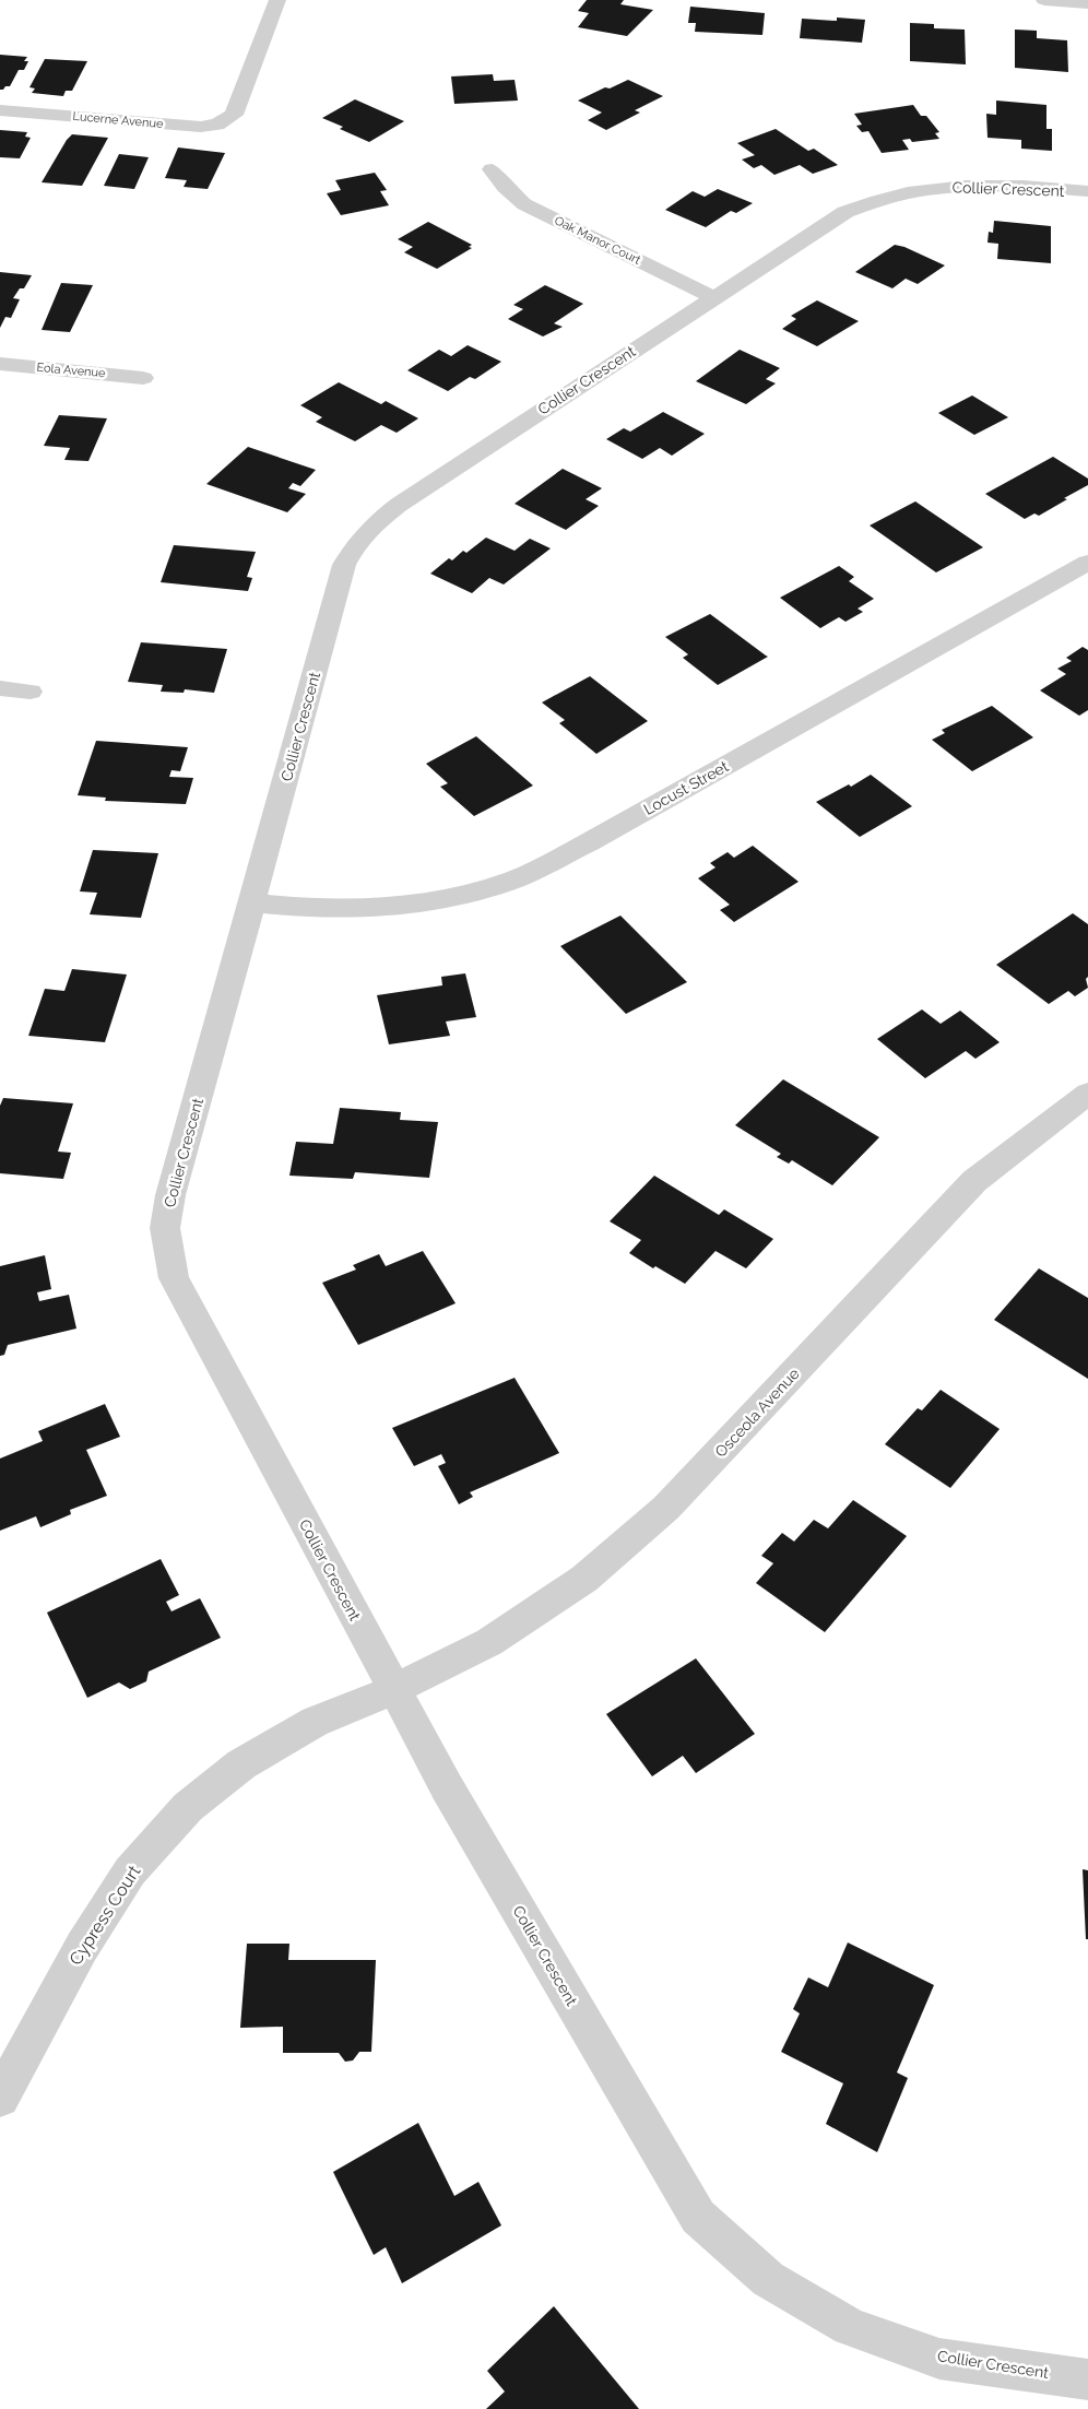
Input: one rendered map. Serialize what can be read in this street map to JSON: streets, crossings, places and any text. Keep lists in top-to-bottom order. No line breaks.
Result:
{"streets":{"street":["Lucerne Avenue","Collier Crescent","Oak Manor Court","Eola Avenue","Locust Street","Osceola Avenue","Cypress Court"]},"crossings":[["Collier Crescent","Oak Manor Court"],["Collier Crescent","Locust Street"],["Collier Crescent","Osceola Avenue"],["Collier Crescent","Cypress Court"],["Osceola Avenue","Cypress Court"]]}
